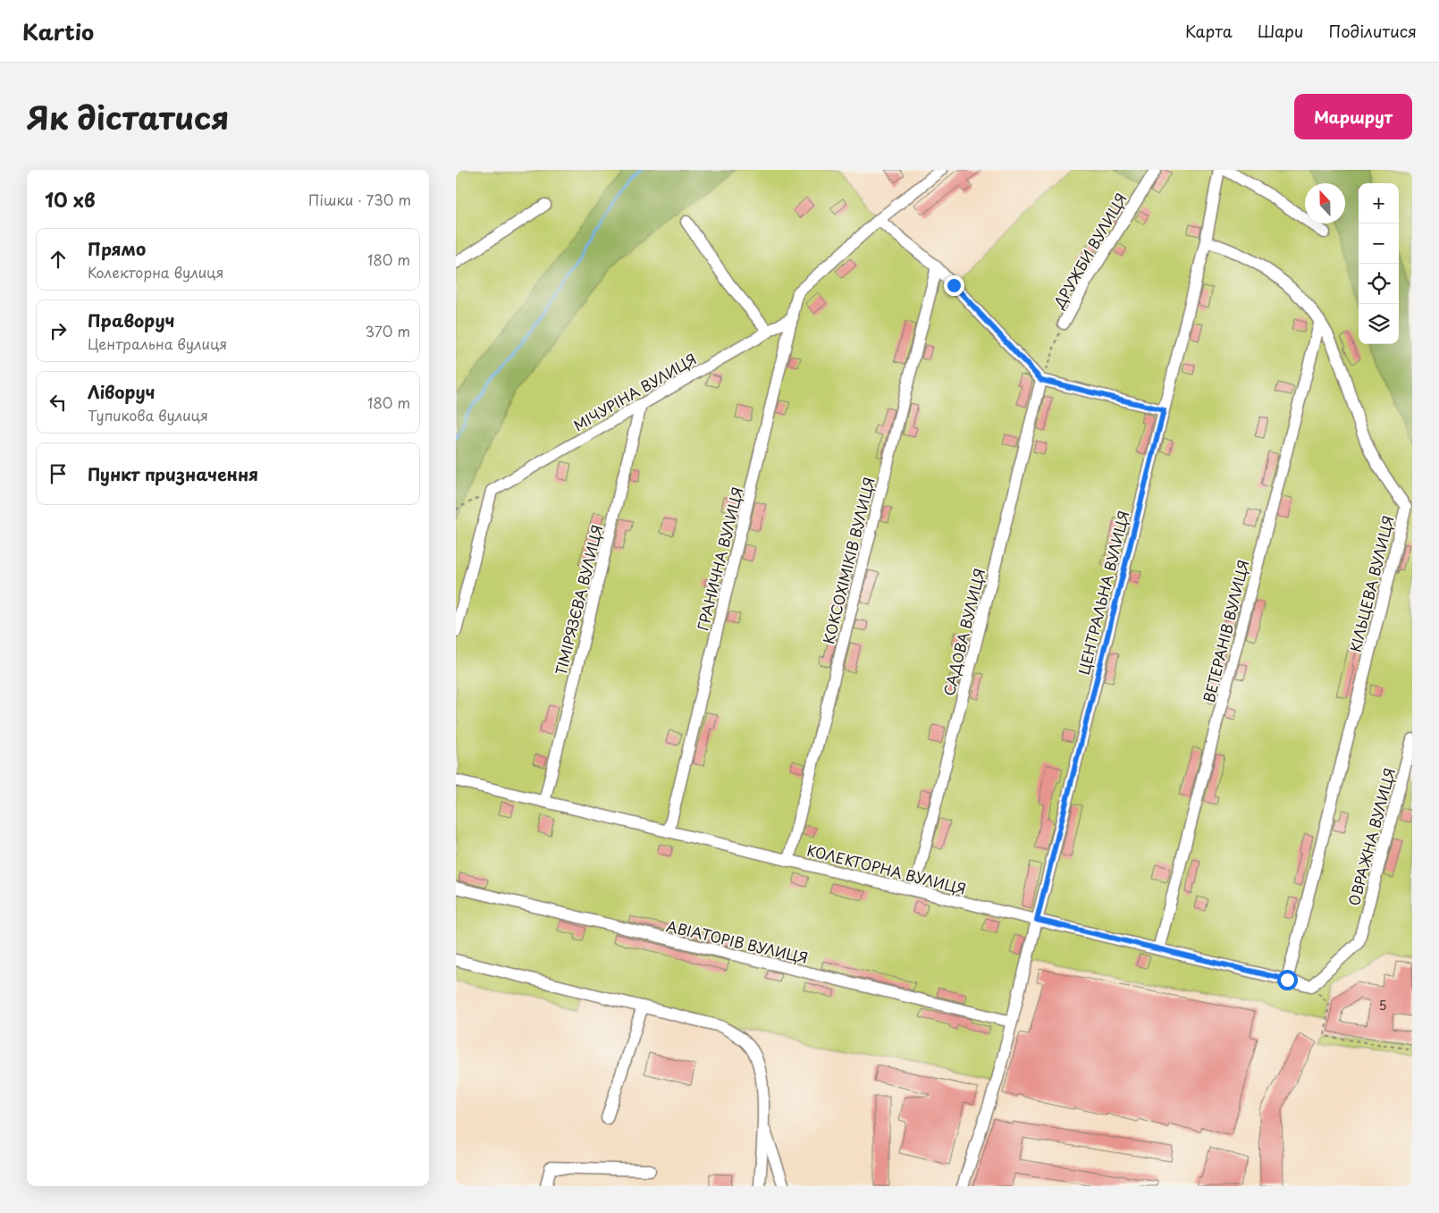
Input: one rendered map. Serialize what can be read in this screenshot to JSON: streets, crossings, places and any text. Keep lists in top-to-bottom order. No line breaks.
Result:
{"streets":{"street":["ДРУЖБИ ВУЛИЦЯ","МІЧУРІНА ВУЛИЦЯ","ГРАНИЧНА ВУЛИЦЯ","КОКСОХІМІКІВ ВУЛИЦЯ","КІЛЬЦЕВА ВУЛИЦЯ","ЦЕНТРАЛЬНА ВУЛИЦЯ","ТІМІРЯЗЄВА ВУЛИЦЯ","ВЕТЕРАНІВ ВУЛИЦЯ","САДОВА ВУЛИЦЯ","ОВРАЖНА ВУЛИЦЯ","КОЛЕКТОРНА ВУЛИЦЯ","АВІАТОРІВ ВУЛИЦЯ"]},"crossings":[["МІЧУРІНА ВУЛИЦЯ","ГРАНИЧНА ВУЛИЦЯ"],["МІЧУРІНА ВУЛИЦЯ","ТІМІРЯЗЄВА ВУЛИЦЯ"],["ГРАНИЧНА ВУЛИЦЯ","КОЛЕКТОРНА ВУЛИЦЯ"],["КОКСОХІМІКІВ ВУЛИЦЯ","КОЛЕКТОРНА ВУЛИЦЯ"],["КІЛЬЦЕВА ВУЛИЦЯ","ЦЕНТРАЛЬНА ВУЛИЦЯ"],["КІЛЬЦЕВА ВУЛИЦЯ","ВЕТЕРАНІВ ВУЛИЦЯ"],["КІЛЬЦЕВА ВУЛИЦЯ","КОЛЕКТОРНА ВУЛИЦЯ"],["ЦЕНТРАЛЬНА ВУЛИЦЯ","КОЛЕКТОРНА ВУЛИЦЯ"],["ЦЕНТРАЛЬНА ВУЛИЦЯ","АВІАТОРІВ ВУЛИЦЯ"],["ТІМІРЯЗЄВА ВУЛИЦЯ","КОЛЕКТОРНА ВУЛИЦЯ"],["ВЕТЕРАНІВ ВУЛИЦЯ","КОЛЕКТОРНА ВУЛИЦЯ"],["САДОВА ВУЛИЦЯ","КОЛЕКТОРНА ВУЛИЦЯ"],["ОВРАЖНА ВУЛИЦЯ","КОЛЕКТОРНА ВУЛИЦЯ"]],"house_numbers":["5"],"north":"top","page":{"header":"Kartio","nav":["Карта","Шари","Поділитися"],"title":"Як дістатися","buttons":"Маршрут","heading":["10 хв","Пішки · 730 m"],"map_buttons":["+","−"],"list":[["Прямо","Колекторна вулиця","180 m"],["Праворуч","Центральна вулиця","370 m"],["Ліворуч","Тупикова вулиця","180 m"],"Пункт призначення"]}}
